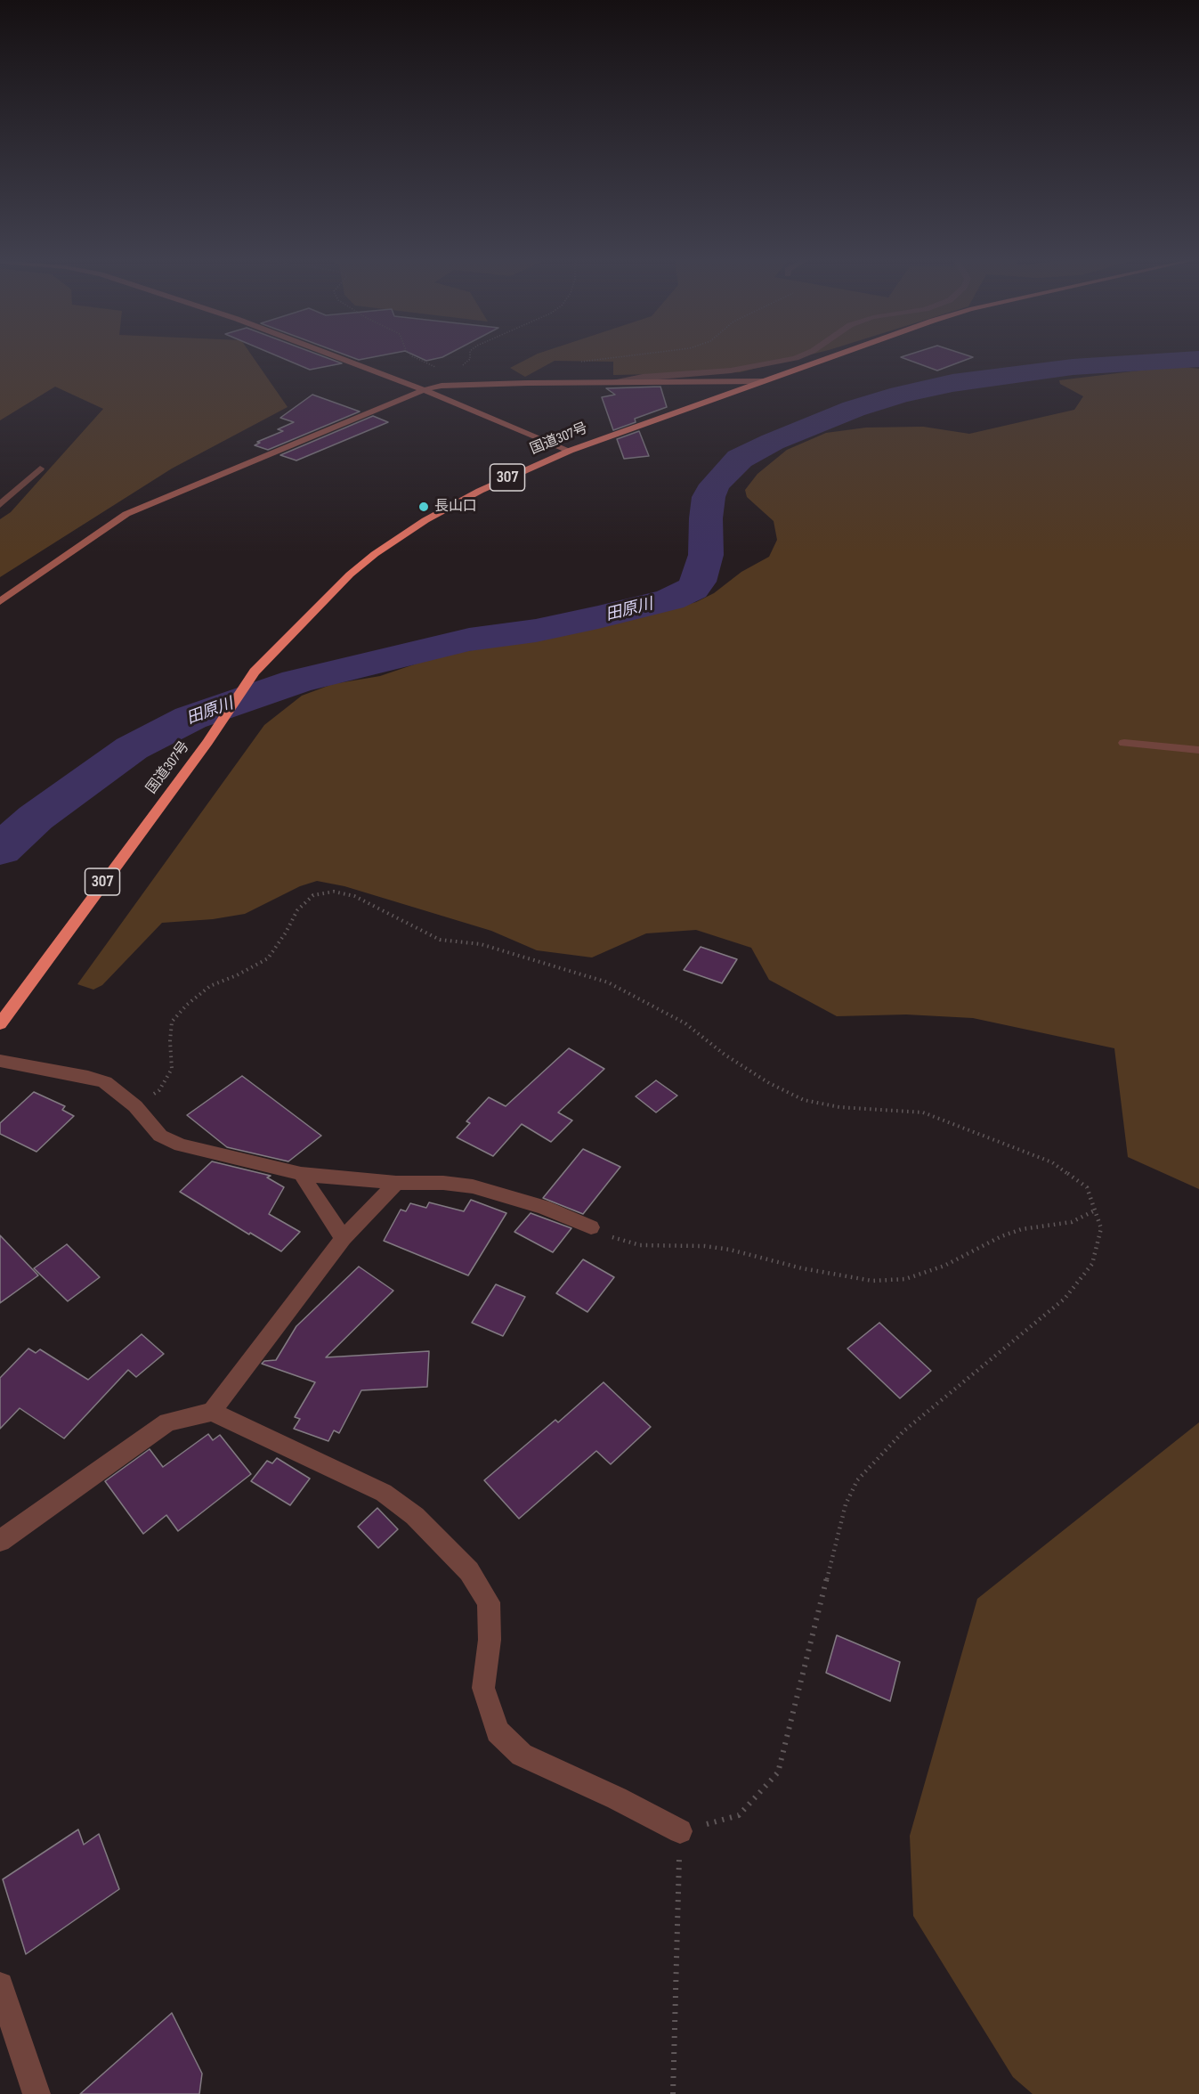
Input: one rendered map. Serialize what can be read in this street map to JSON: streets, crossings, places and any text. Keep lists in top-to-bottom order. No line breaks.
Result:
{"streets":{"highway":["国道307号","307"]},"water":["田原川"],"places":["長山口"]}
